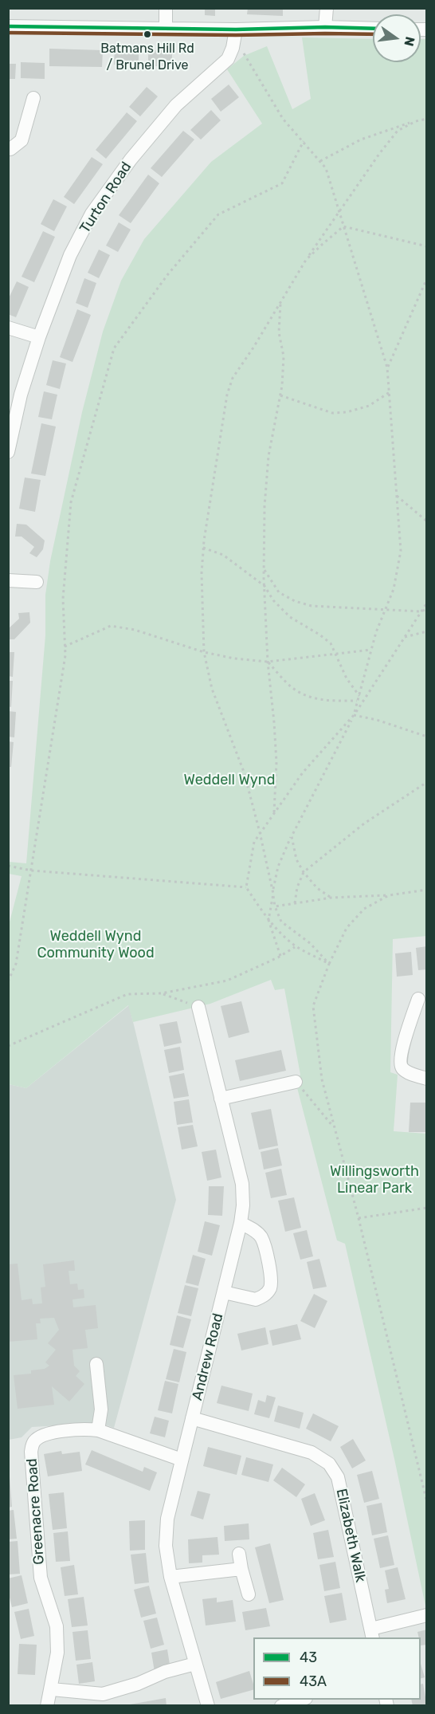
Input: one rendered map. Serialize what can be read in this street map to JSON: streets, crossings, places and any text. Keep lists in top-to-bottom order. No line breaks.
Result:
{"streets":{"street":["Turton Road","Andrew Road","Greenacre Road","Elizabeth Walk"]},"crossings":[["Andrew Road","Greenacre Road"],["Andrew Road","Elizabeth Walk"]],"parks":["Weddell Wynd","Weddell Wynd Community Wood","Willingsworth Linear Park"],"places":["Batmans Hill Rd / Brunel Drive"],"lines":["transit line 43","transit line 43A"],"legend":["43","43A"],"north":"right"}
